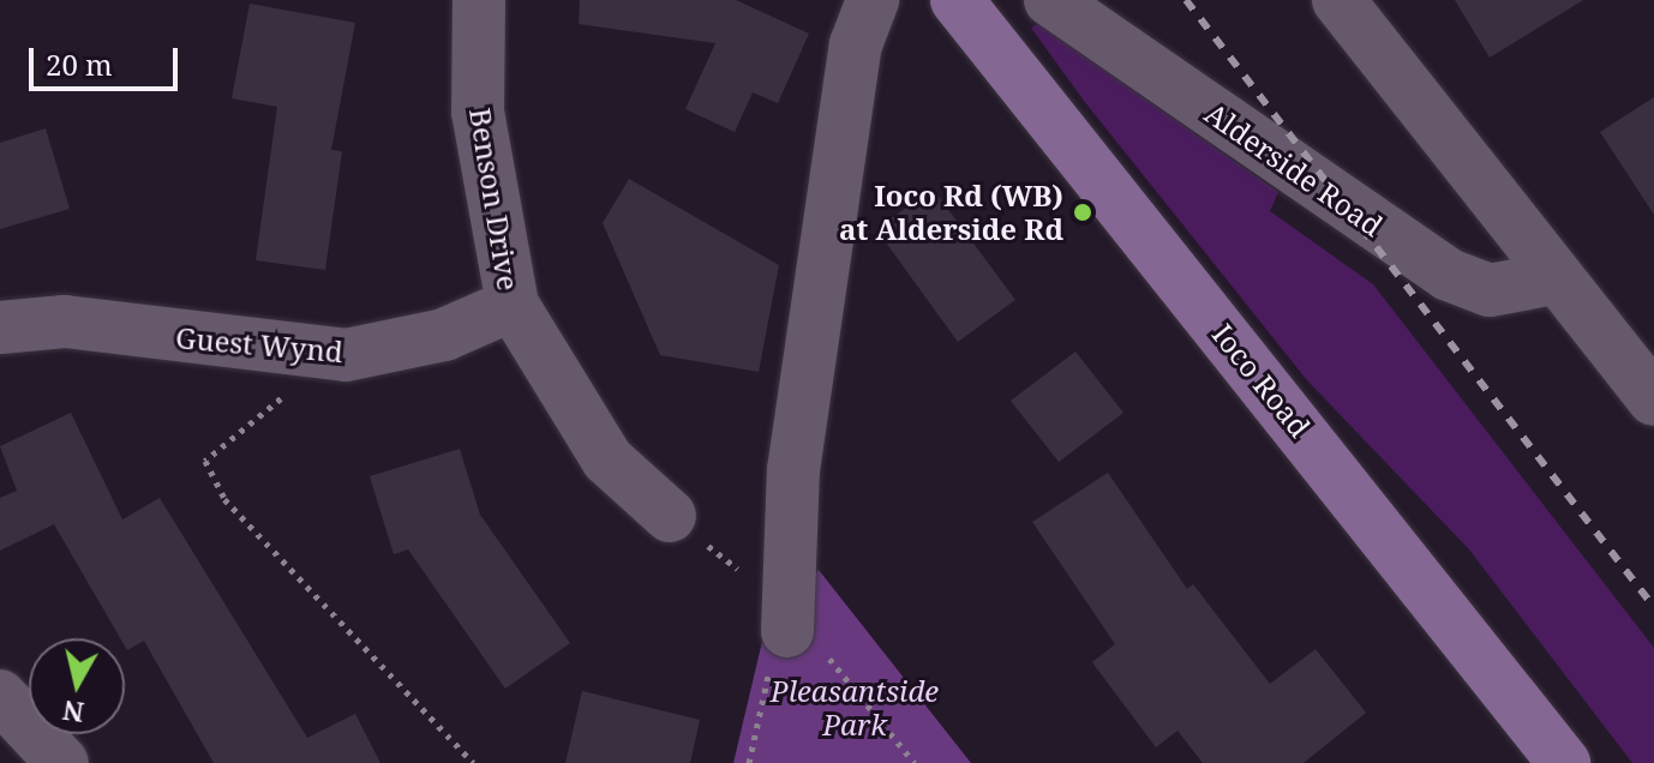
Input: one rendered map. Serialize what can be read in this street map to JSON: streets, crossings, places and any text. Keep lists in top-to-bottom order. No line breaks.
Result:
{"streets":{"main road":["Ioco Road"],"street":["Alderside Road","Benson Drive","Guest Wynd"]},"crossings":[["Benson Drive","Guest Wynd"]],"parks":["Pleasantside Park"],"places":["Ioco Rd (WB) at Alderside Rd"],"scale_bar":"20 m","north":"bottom"}
